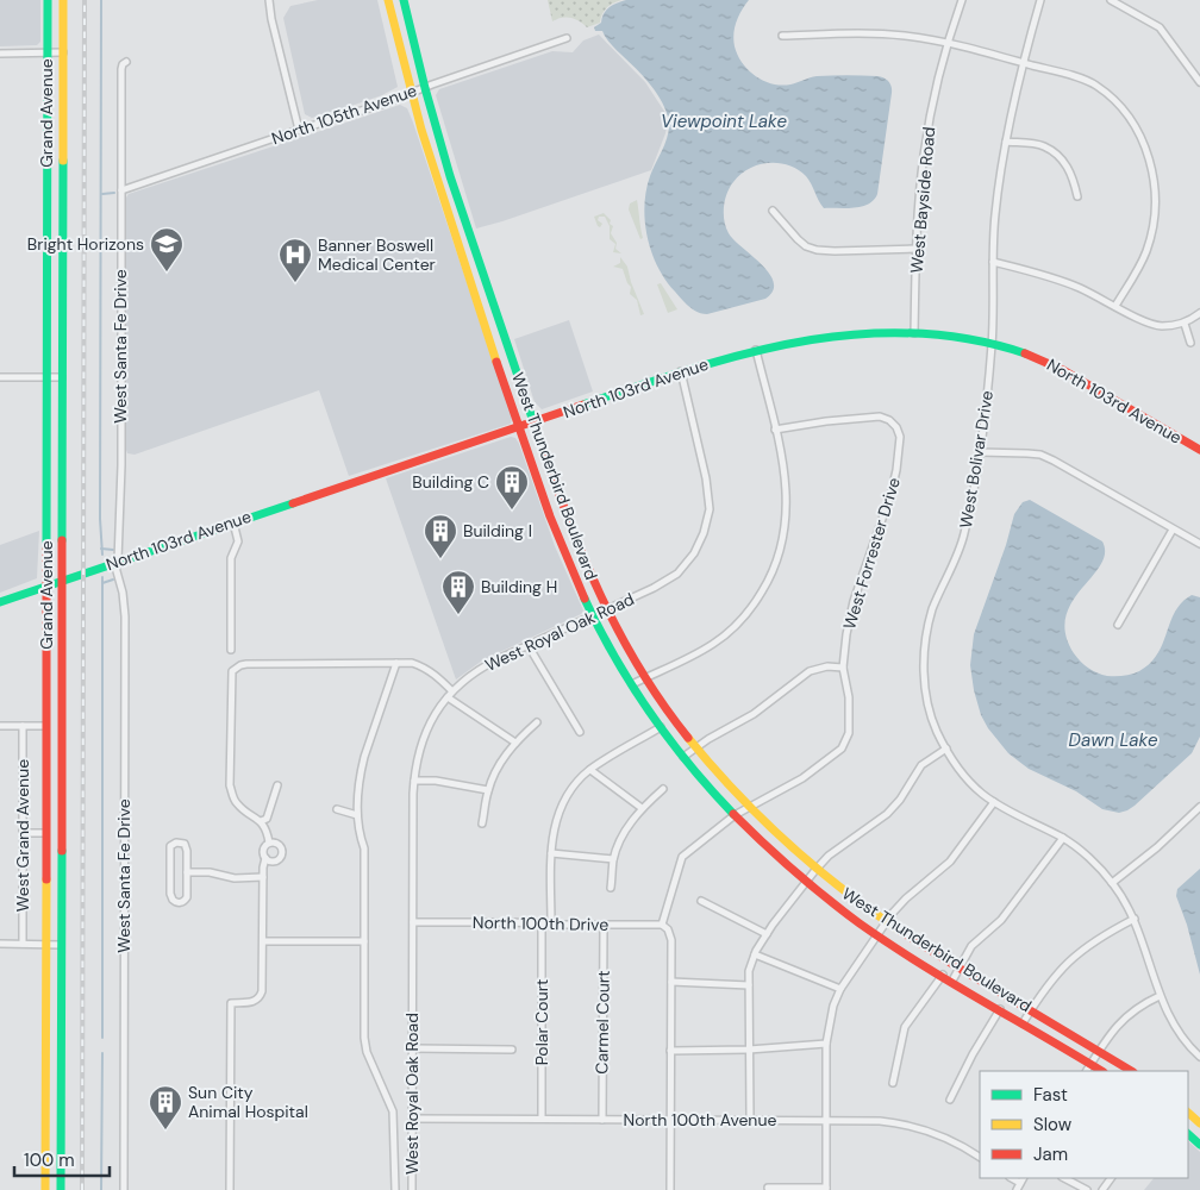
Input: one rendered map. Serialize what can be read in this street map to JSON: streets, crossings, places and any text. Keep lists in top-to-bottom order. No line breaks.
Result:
{"streets":{"main road":["Grand Avenue","North 103rd Avenue","West Thunderbird Boulevard"],"street":["North 105th Avenue","West Bayside Road","West Santa Fe Drive","West Bolivar Drive","West Forrester Drive","West Royal Oak Road","West Grand Avenue","North 100th Drive","Polar Court","Carmel Court","North 100th Avenue"]},"crossings":[["Grand Avenue","North 103rd Avenue"],["North 105th Avenue","West Santa Fe Drive"],["North 105th Avenue","West Thunderbird Boulevard"],["West Bayside Road","North 103rd Avenue"],["West Santa Fe Drive","North 103rd Avenue"],["North 103rd Avenue","West Bolivar Drive"],["North 103rd Avenue","West Thunderbird Boulevard"],["North 103rd Avenue","West Royal Oak Road"],["West Thunderbird Boulevard","West Forrester Drive"],["West Thunderbird Boulevard","West Royal Oak Road"],["West Forrester Drive","North 100th Drive"],["West Royal Oak Road","North 100th Drive"],["West Royal Oak Road","North 100th Avenue"],["North 100th Drive","Polar Court"],["North 100th Drive","Carmel Court"],["Polar Court","North 100th Avenue"],["Carmel Court","North 100th Avenue"]],"water":["Viewpoint Lake","Dawn Lake"],"places":{"school or university":["Bright Horizons"],"hospital":["Banner Boswell Medical Center"],"building":["Building C","Building I","Building H","Sun City Animal Hospital"]},"legend":["Fast","Slow","Jam"],"scale_bar":"100 m"}
